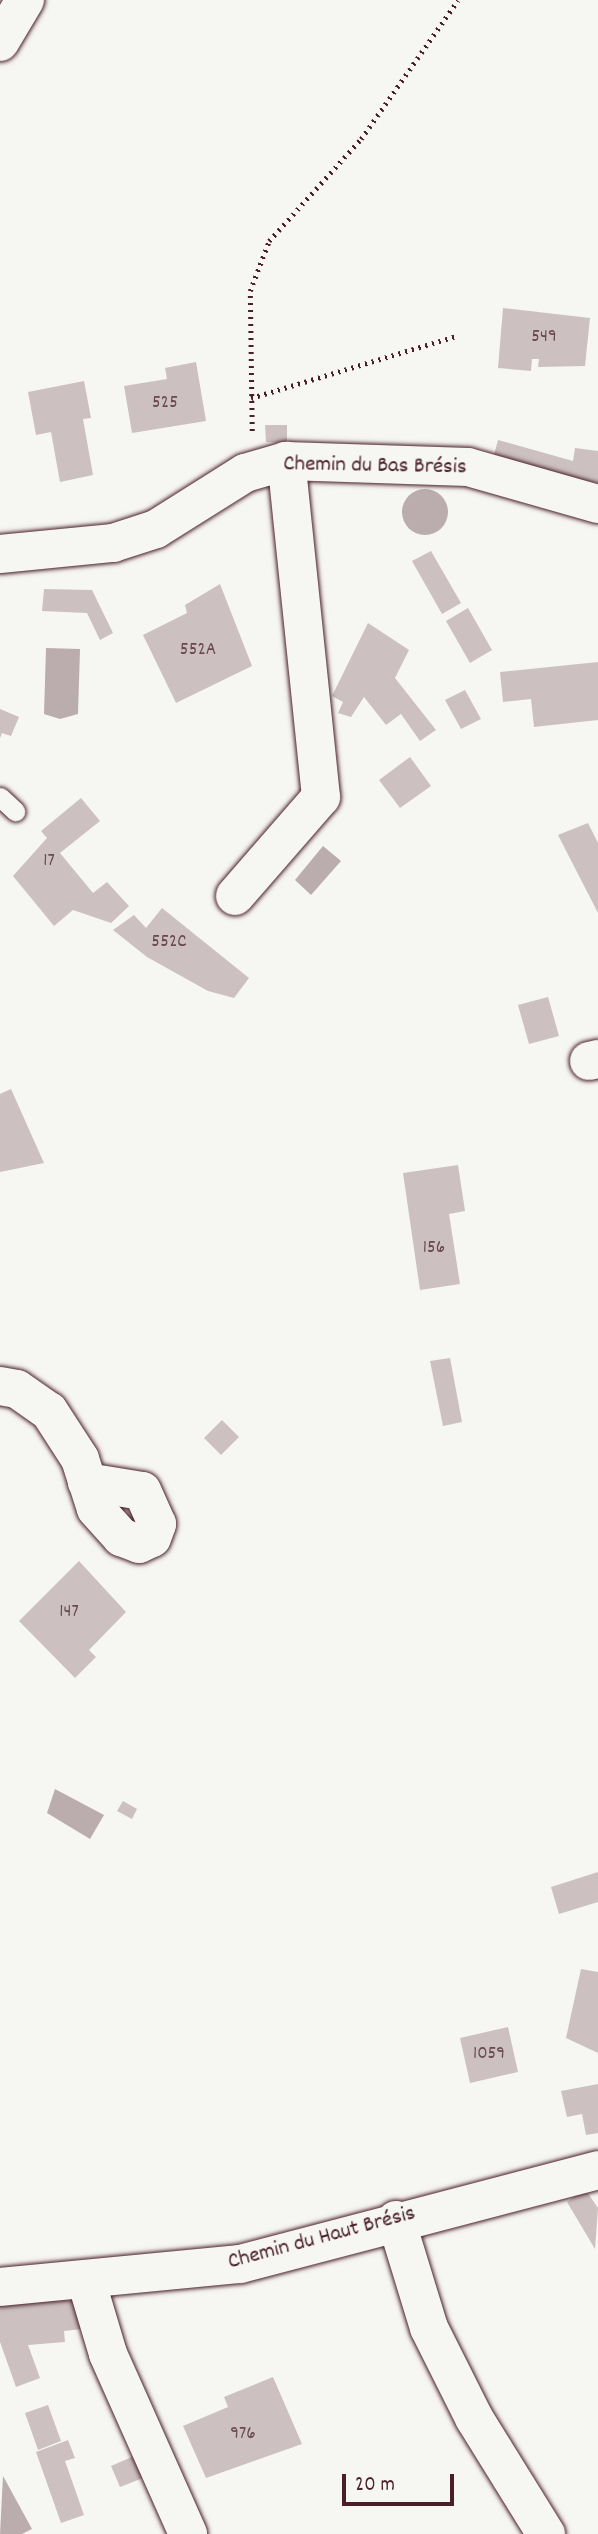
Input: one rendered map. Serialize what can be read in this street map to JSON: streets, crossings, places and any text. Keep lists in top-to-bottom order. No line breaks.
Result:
{"streets":{"street":["Chemin du Bas Brésis","Chemin du Haut Brésis"]},"house_numbers":["549","525","552A","17","552C","156","147","1059","976"],"scale_bar":"20 m"}
